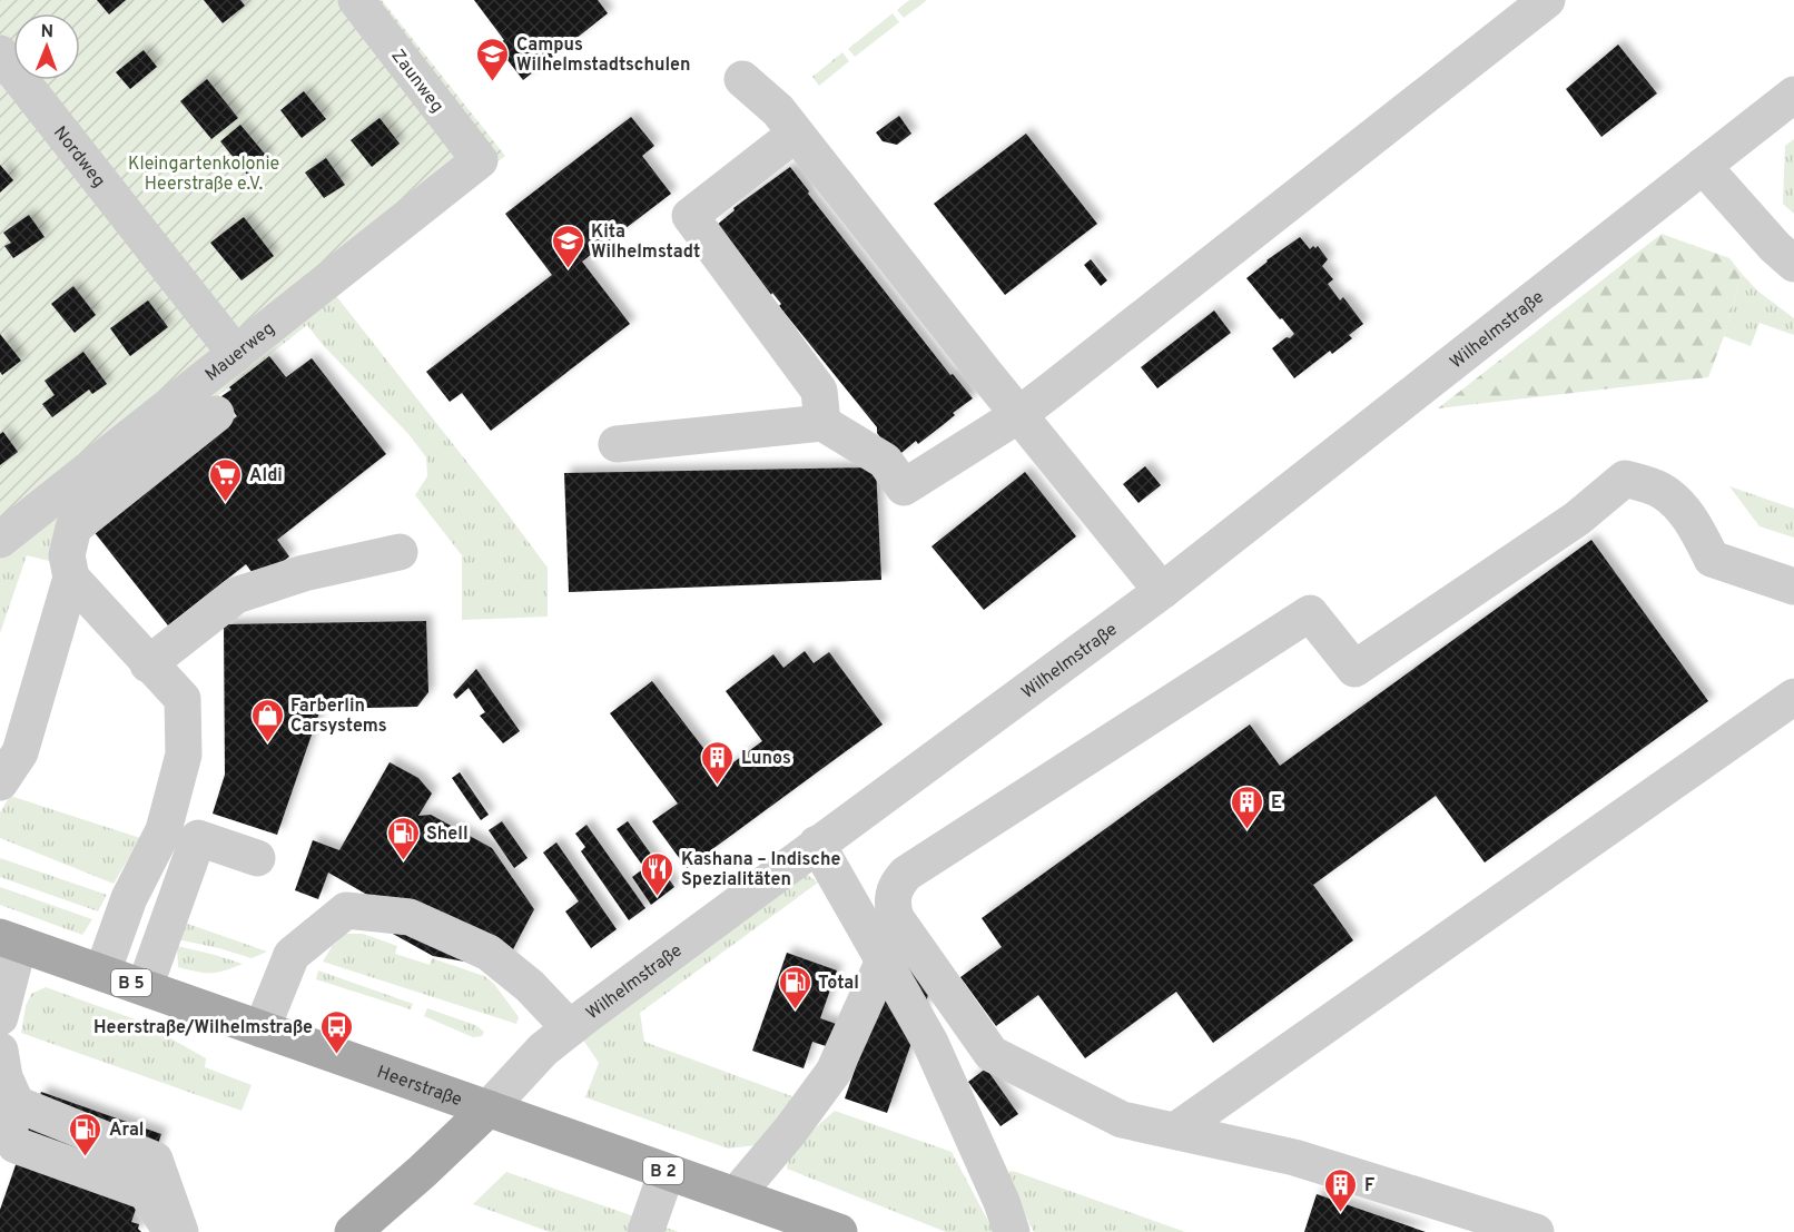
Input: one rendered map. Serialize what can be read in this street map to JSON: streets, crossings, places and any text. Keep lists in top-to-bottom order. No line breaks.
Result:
{"streets":{"main road":["Wilhelmstraße","B 5","Heerstraße","B 2"],"street":["Zaunweg","Nordweg","Mauerweg"]},"crossings":[["Zaunweg","Mauerweg"],["Nordweg","Mauerweg"],["Wilhelmstraße","Heerstraße"]],"parks":["Kleingartenkolonie Heerstraße e.V."],"places":{"school or university":["Campus Wilhelmstadtschulen","Kita Wilhelmstadt"],"supermarket":["Aldi"],"shop":["Farberlin Carsystems"],"building":["Lunos","E","F"],"fuel station":["Shell","Total","Aral"],"restaurant":["Kashana – Indische Spezialitäten"],"bus stop":["Heerstraße/Wilhelmstraße"]},"north":"top"}
